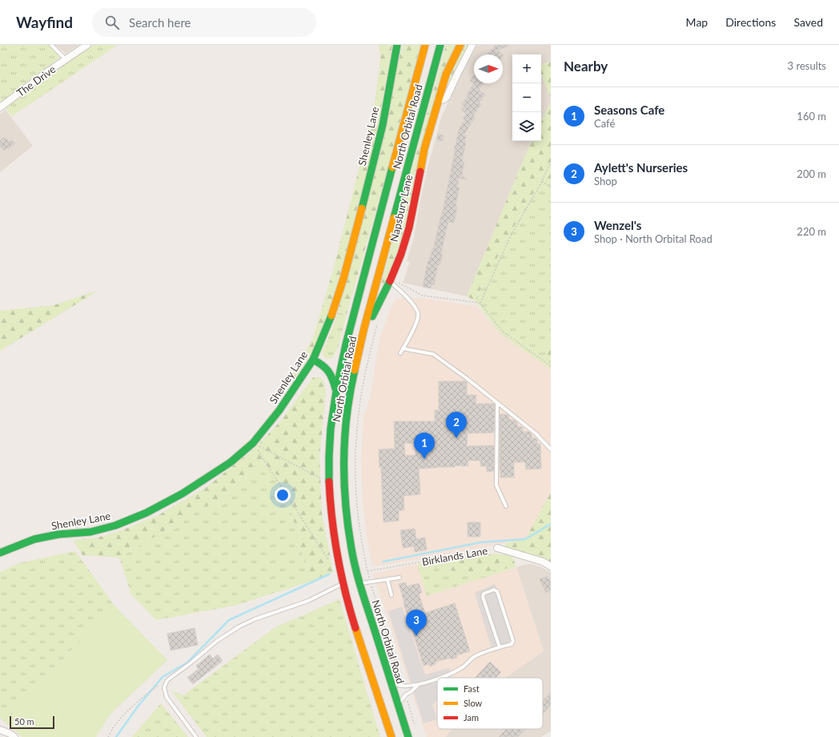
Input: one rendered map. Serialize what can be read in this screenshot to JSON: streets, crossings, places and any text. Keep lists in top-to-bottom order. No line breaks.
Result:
{"streets":{"main road":["North Orbital Road","Shenley Lane","Napsbury Lane"],"street":["The Drive","Birklands Lane"]},"crossings":[["North Orbital Road","Napsbury Lane"]],"legend":["Fast","Slow","Jam"],"scale_bar":"50 m","north":"right","page":{"header":"Wayfind","search":"Search here","nav":["Map","Directions","Saved"],"heading":["Nearby","3 results"],"map_buttons":["+","−"],"list":[{"mark":"1","name":"Seasons Cafe","note":"Café","value":"160 m"},{"mark":"2","name":"Aylett's Nurseries","note":"Shop","value":"200 m"},{"mark":"3","name":"Wenzel's","note":"Shop · North Orbital Road","value":"220 m"}],"pins":["2","1","3"],"scale":"50 m"}}
